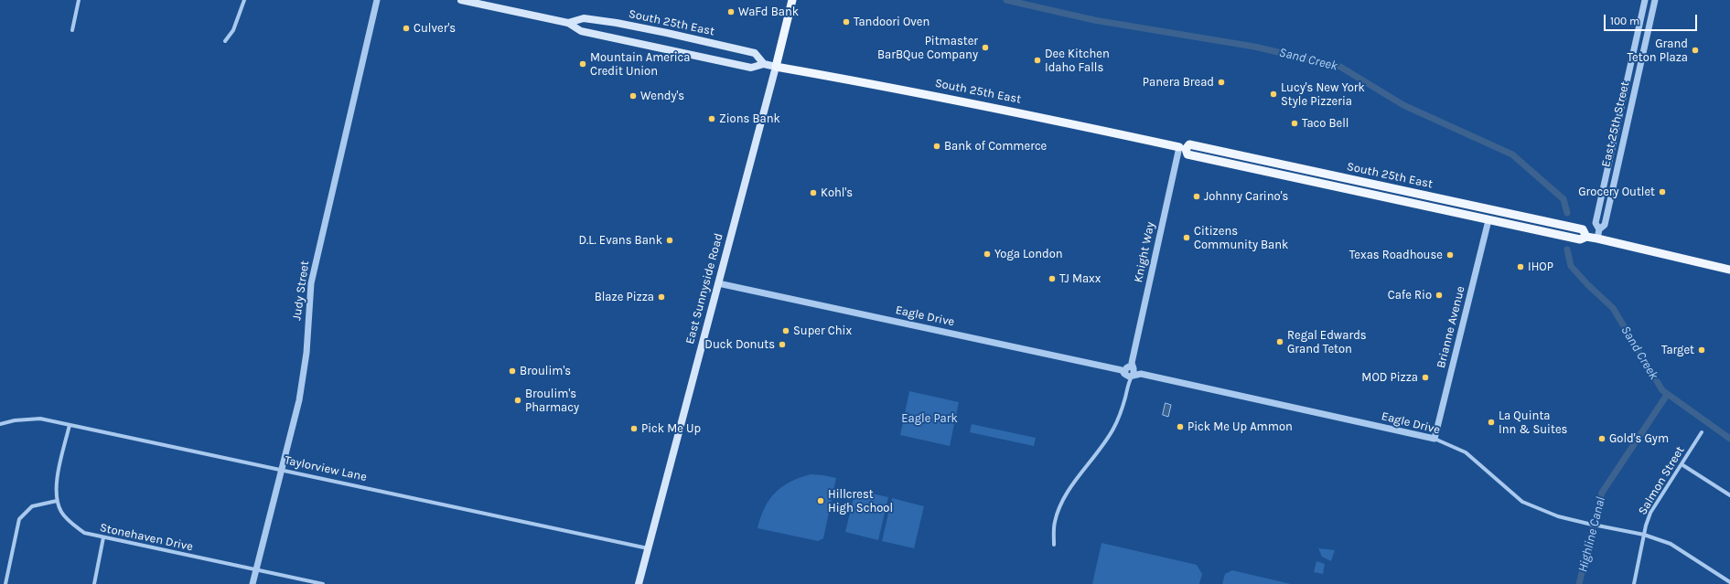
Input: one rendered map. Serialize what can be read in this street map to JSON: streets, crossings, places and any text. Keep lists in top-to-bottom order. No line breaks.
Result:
{"streets":{"main road":["South 25th East","East Sunnyside Road"],"street":["East 25th Street","Knight Way","Judy Street","Eagle Drive","Brianne Avenue","Taylorview Lane","Salmon Street","Stonehaven Drive"]},"crossings":[["South 25th East","East 25th Street"],["South 25th East","Knight Way"],["South 25th East","East Sunnyside Road"],["South 25th East","Brianne Avenue"],["Knight Way","Eagle Drive"],["East Sunnyside Road","Eagle Drive"],["East Sunnyside Road","Taylorview Lane"],["Judy Street","Taylorview Lane"],["Judy Street","Stonehaven Drive"],["Eagle Drive","Brianne Avenue"],["Eagle Drive","Salmon Street"],["Taylorview Lane","Stonehaven Drive"]],"water":["Sand Creek","Highline Canal"],"parks":["Eagle Park"],"places":["WaFd Bank","Tandoori Oven","Culver's","Pitmaster BarBQue Company","Grand Teton Plaza","Dee Kitchen Idaho Falls","Mountain America Credit Union","Panera Bread","Lucy's New York Style Pizzeria","Wendy's","Zions Bank","Taco Bell","Bank of Commerce","Grocery Outlet","Kohl's","Johnny Carino's","Citizens Community Bank","D.L. Evans Bank","Yoga London","Texas Roadhouse","IHOP","TJ Maxx","Cafe Rio","Blaze Pizza","Super Chix","Regal Edwards Grand Teton","Duck Donuts","Target","Broulim's","MOD Pizza","Broulim's Pharmacy","La Quinta Inn & Suites","Pick Me Up Ammon","Pick Me Up","Gold's Gym","Hillcrest High School"],"scale_bar":"100 m"}
